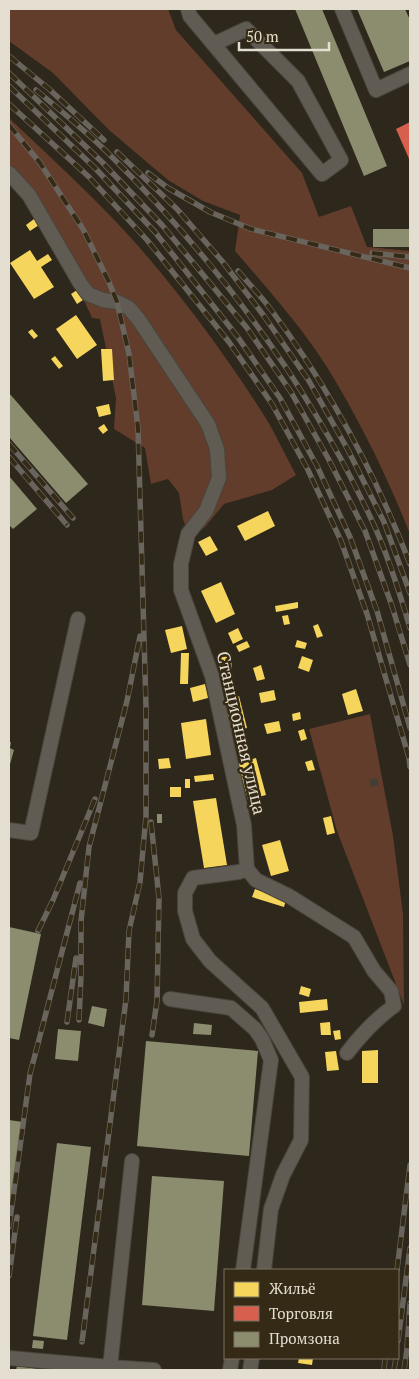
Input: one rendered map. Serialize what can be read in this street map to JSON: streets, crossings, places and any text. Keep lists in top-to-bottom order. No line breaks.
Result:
{"streets":{"street":["Станционная улица"]},"legend":["Жильё","Торговля","Промзона"],"scale_bar":"50 m"}
